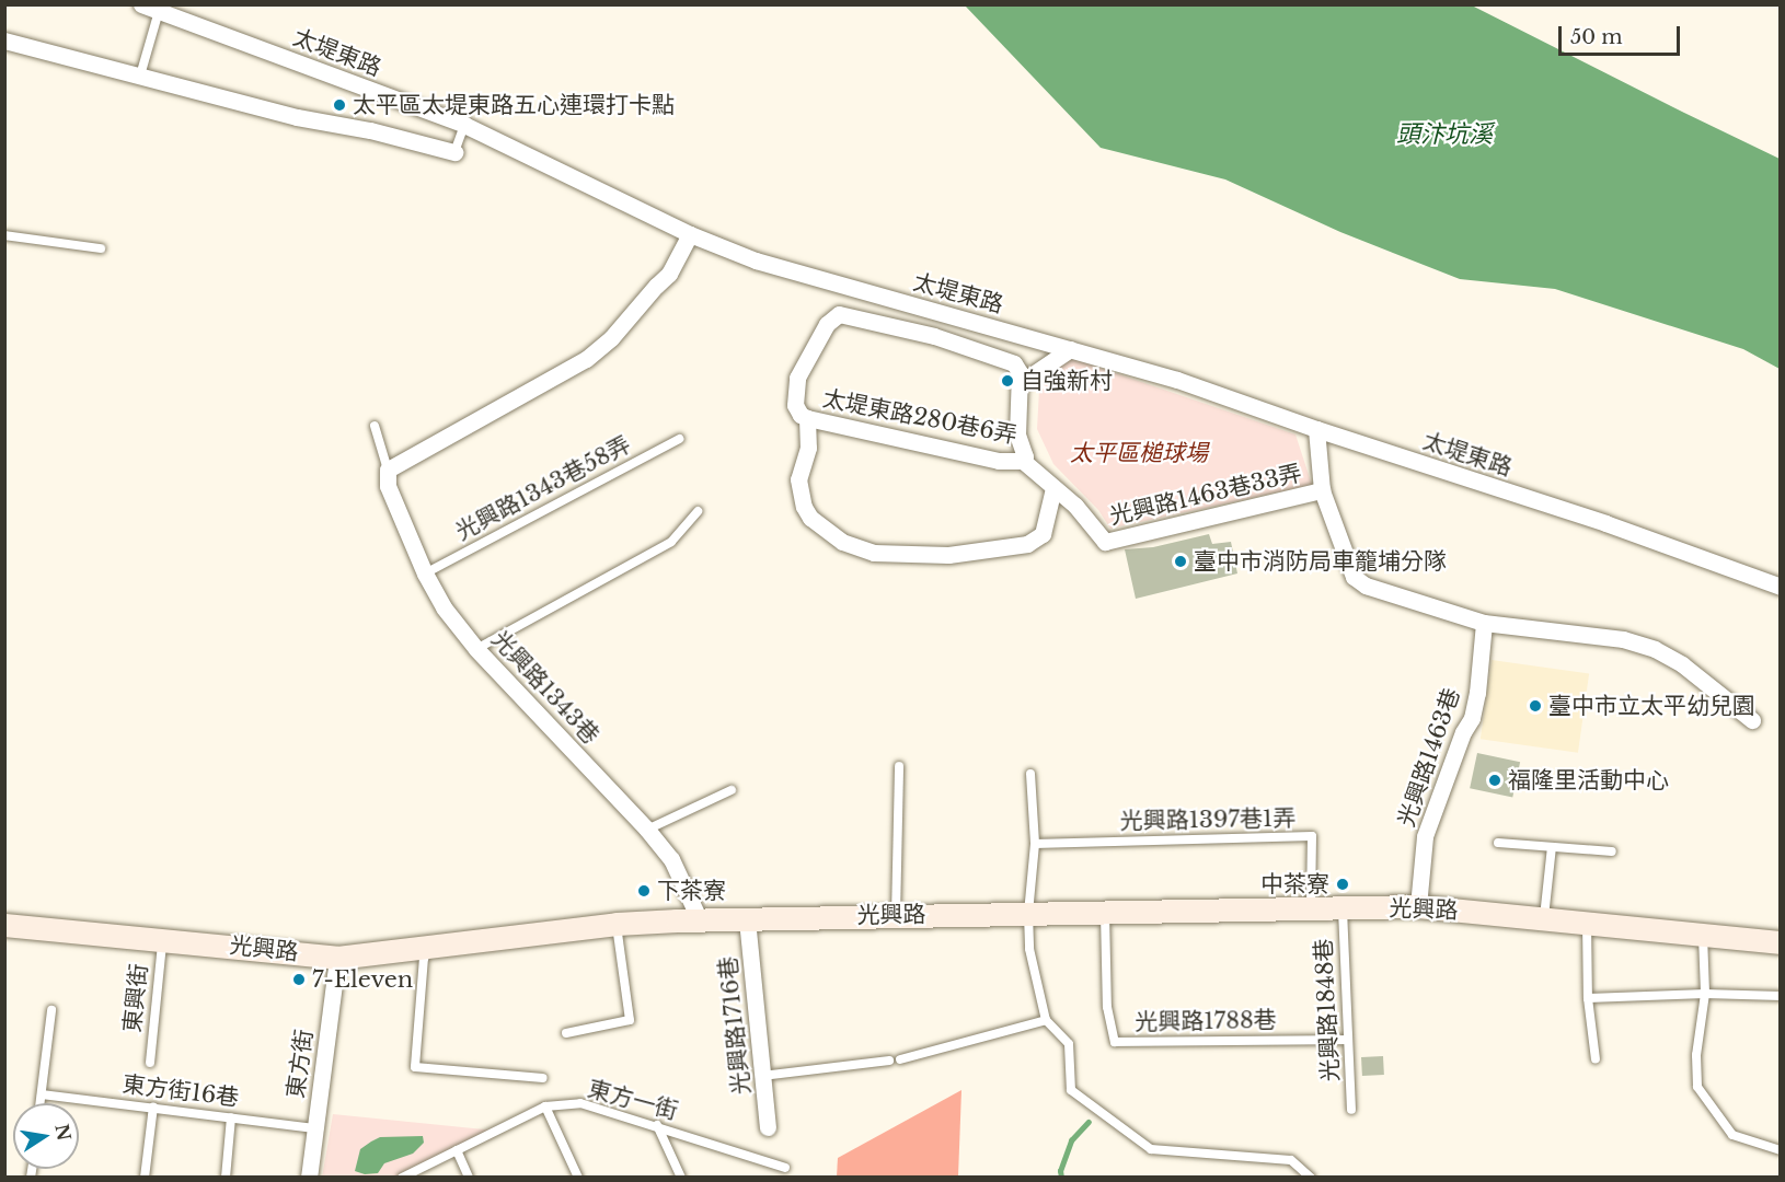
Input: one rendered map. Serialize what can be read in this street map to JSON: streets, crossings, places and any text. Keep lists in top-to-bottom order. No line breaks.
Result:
{"streets":{"main road":["光興路"],"street":["太堤東路","太堤東路280巷6弄","光興路1463巷33弄","光興路1343巷","光興路1463巷","光興路1716巷","東方街"],"lane":["光興路1343巷58弄","光興路1397巷1弄","東興街","光興路1848巷","光興路1788巷","東方街16巷","東方一街"]},"crossings":[["太堤東路","光興路1463巷33弄"],["太堤東路280巷6弄","光興路1463巷33弄"],["光興路1343巷58弄","光興路1343巷"],["光興路1463巷33弄","光興路1463巷"],["光興路1343巷","光興路"],["光興路1463巷","光興路"],["光興路1397巷1弄","光興路"],["光興路","東興街"],["光興路","光興路1848巷"],["光興路","光興路1788巷"],["光興路","光興路1716巷"],["光興路","東方街"],["光興路1848巷","光興路1788巷"],["東方街","東方街16巷"]],"water":["頭汴坑溪"],"parks":["太平區槌球場"],"places":["太平區太堤東路五心連環打卡點","自強新村","臺中市消防局車籠埔分隊","臺中市立太平幼兒園","福隆里活動中心","中茶寮","下茶寮","7-Eleven"],"scale_bar":"50 m","north":"right"}
